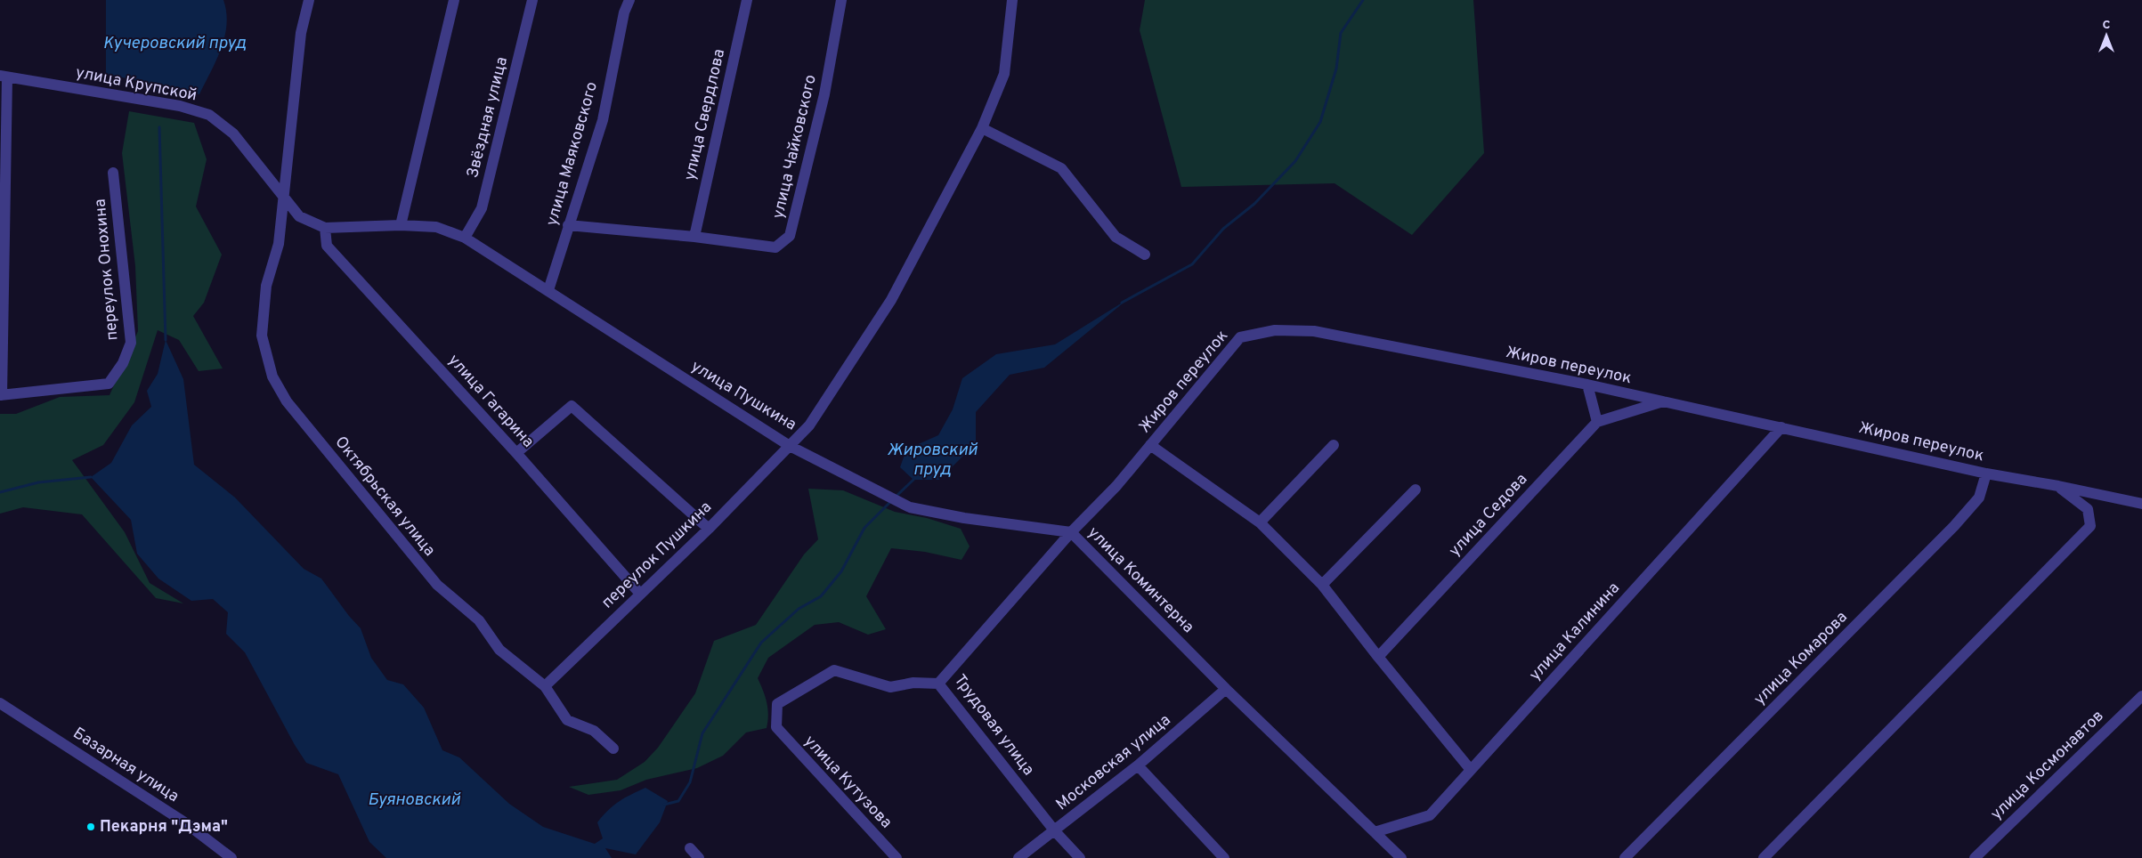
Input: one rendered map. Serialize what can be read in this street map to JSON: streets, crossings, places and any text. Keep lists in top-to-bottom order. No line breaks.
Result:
{"streets":{"street":["улица Крупской","улица Свердлова","Звёздная улица","улица Чайковского","улица Маяковского","переулок Онохина","Жиров переулок","улица Пушкина","улица Гагарина","Октябрьская улица","улица Седова","переулок Пушкина","улица Коминтерна","улица Калинина","улица Комарова","Трудовая улица","Московская улица","Базарная улица","улица Космонавтов","улица Кутузова"]},"crossings":[["улица Крупской","улица Пушкина"],["улица Крупской","Октябрьская улица"],["улица Свердлова","улица Чайковского"],["Звёздная улица","улица Пушкина"],["улица Чайковского","улица Маяковского"],["улица Маяковского","улица Пушкина"],["Жиров переулок","улица Коминтерна"],["Жиров переулок","улица Калинина"],["Жиров переулок","улица Комарова"],["Жиров переулок","Трудовая улица"],["улица Пушкина","улица Гагарина"],["улица Пушкина","Октябрьская улица"],["улица Пушкина","переулок Пушкина"],["улица Пушкина","улица Коминтерна"],["улица Гагарина","переулок Пушкина"],["Октябрьская улица","переулок Пушкина"],["переулок Пушкина","улица Коминтерна"],["улица Коминтерна","улица Калинина"],["улица Коминтерна","Трудовая улица"],["улица Коминтерна","Московская улица"],["Трудовая улица","Московская улица"],["Трудовая улица","улица Кутузова"]],"water":["Кучеровский пруд","Жировский пруд","Буяновский"],"places":["Пекарня \"Дэма\""],"north":"top"}
